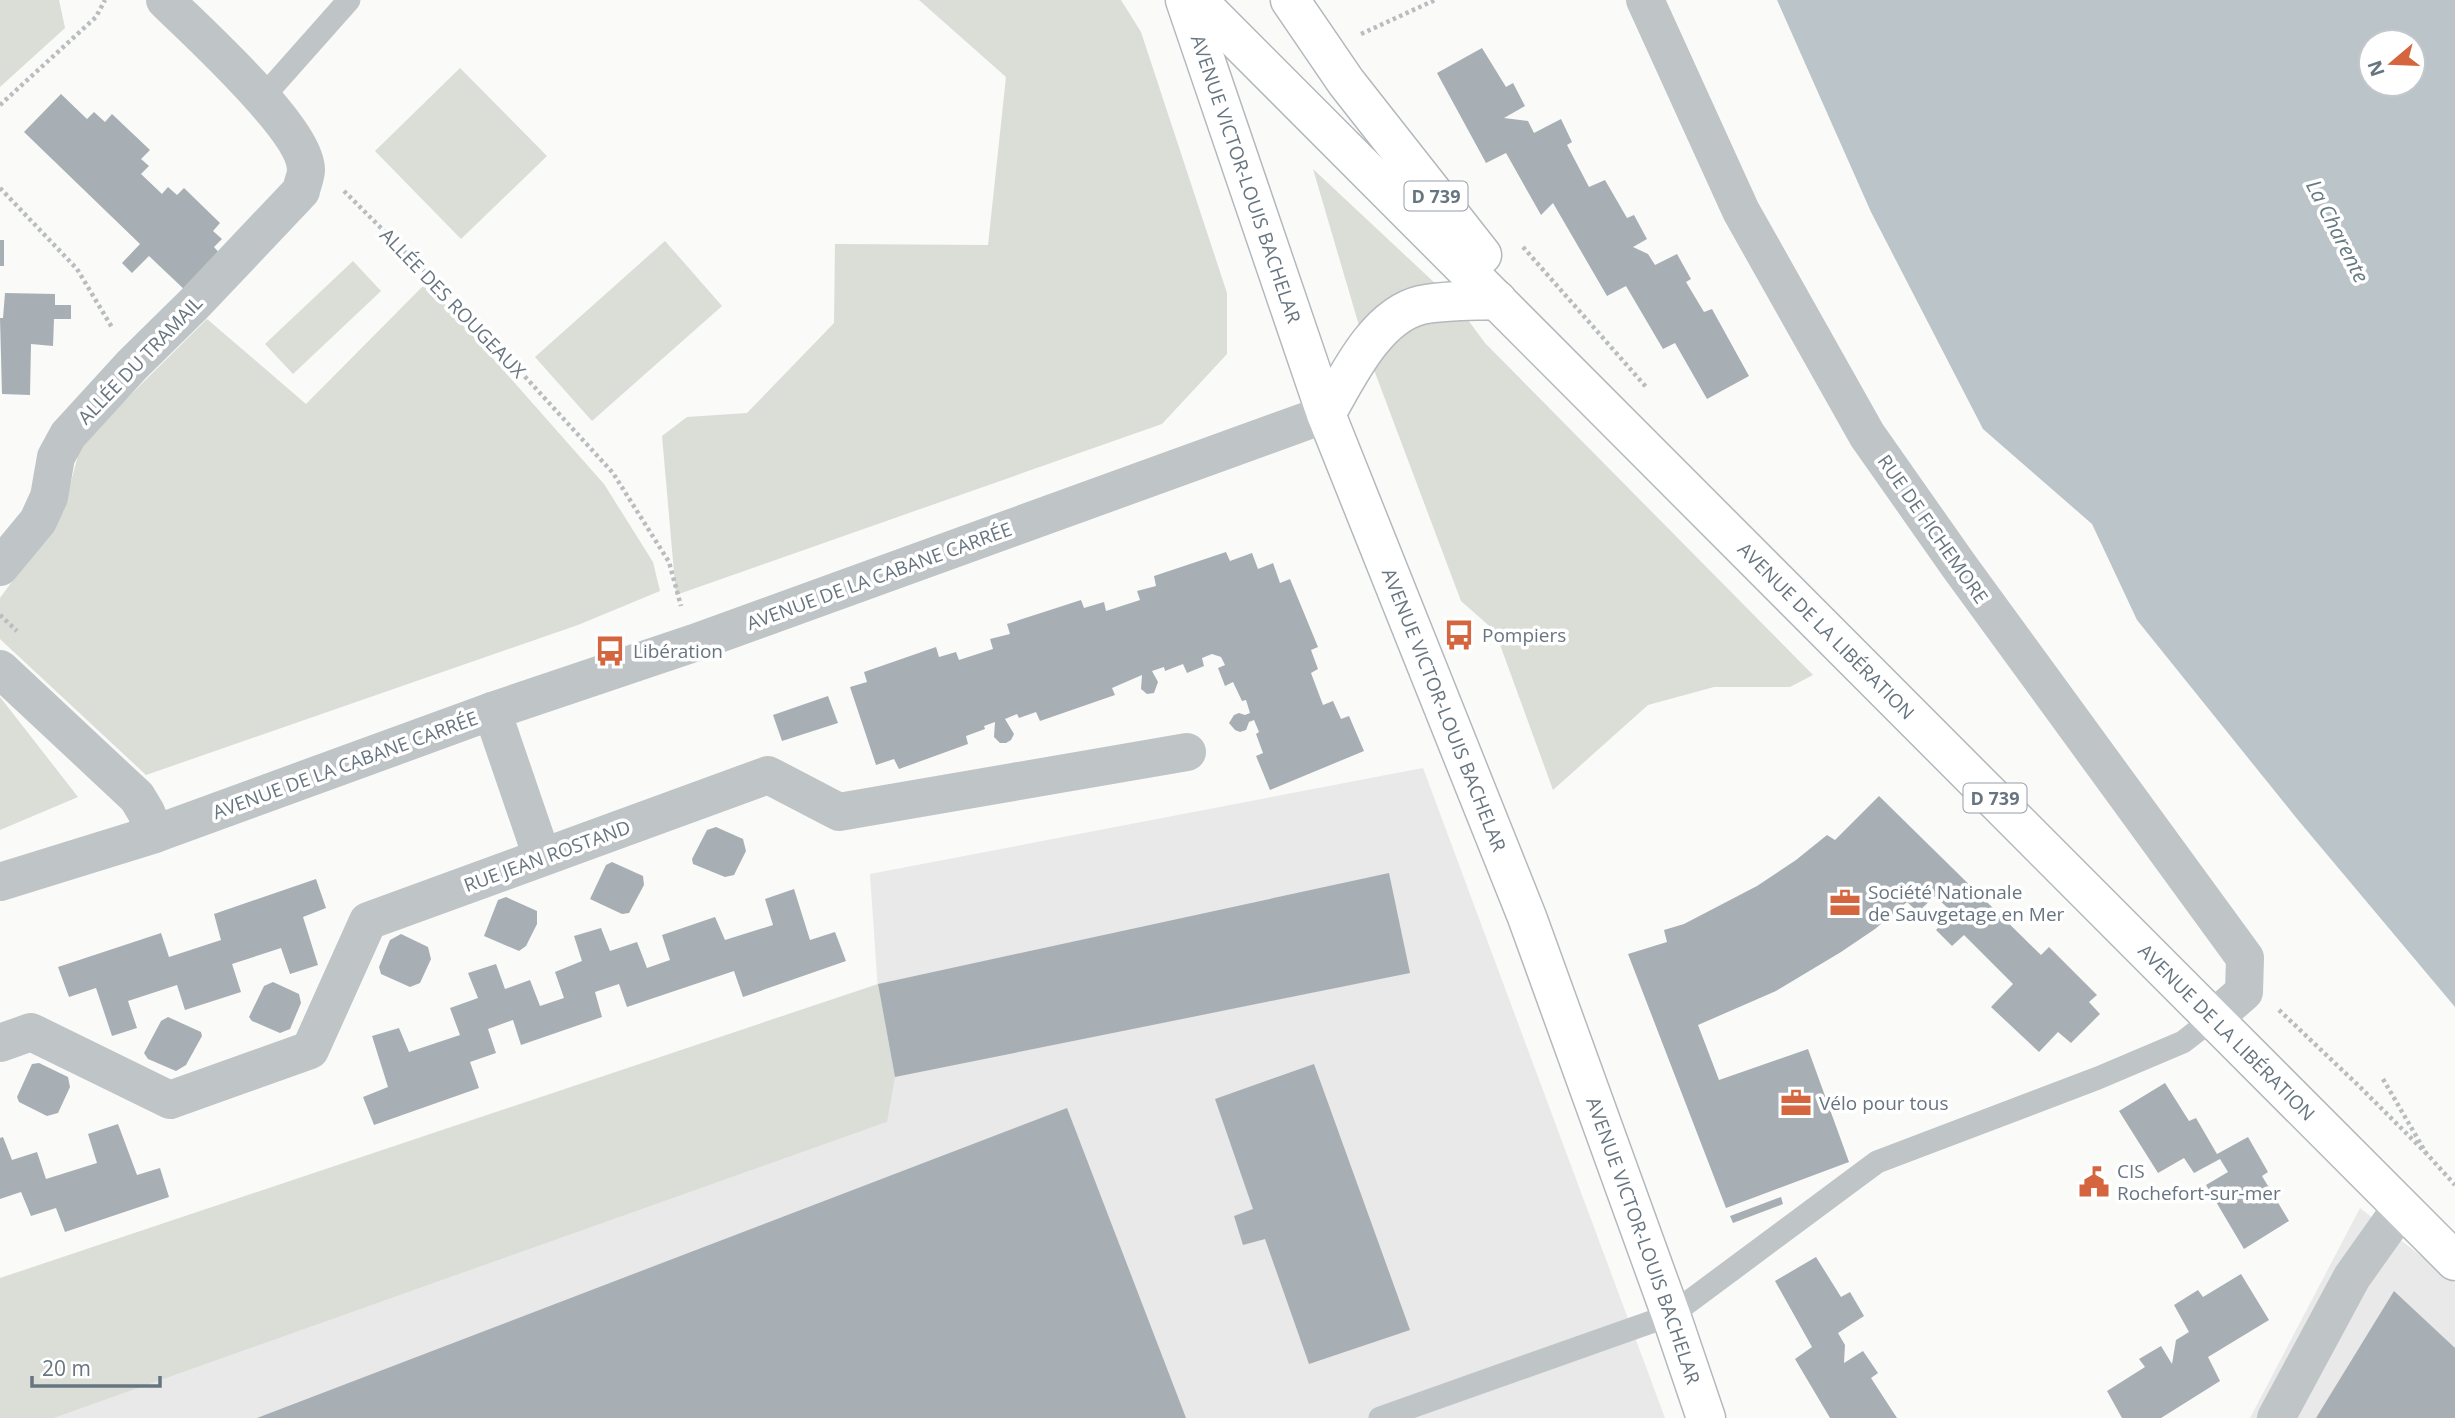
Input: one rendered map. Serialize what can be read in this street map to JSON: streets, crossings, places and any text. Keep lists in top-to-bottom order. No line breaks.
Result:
{"streets":{"main road":["AVENUE VICTOR-LOUIS BACHELAR","D 739","AVENUE DE LA LIBÉRATION"],"street":["ALLÉE DU TRAMAIL","RUE DE FICHEMORE","AVENUE DE LA CABANE CARRÉE","RUE JEAN ROSTAND"],"path":["ALLÉE DES ROUGEAUX"]},"crossings":[["AVENUE VICTOR-LOUIS BACHELAR","AVENUE DE LA CABANE CARRÉE"],["D 739","AVENUE DE LA LIBÉRATION"],["ALLÉE DES ROUGEAUX","ALLÉE DU TRAMAIL"],["ALLÉE DES ROUGEAUX","AVENUE DE LA CABANE CARRÉE"]],"water":["La Charente"],"places":{"bus stop":["Pompiers","Libération"],"office":["Société Nationale de Sauvgetage en Mer","Vélo pour tous"],"public building":["CIS Rochefort-sur-mer"]},"scale_bar":"20 m","north":"left"}
